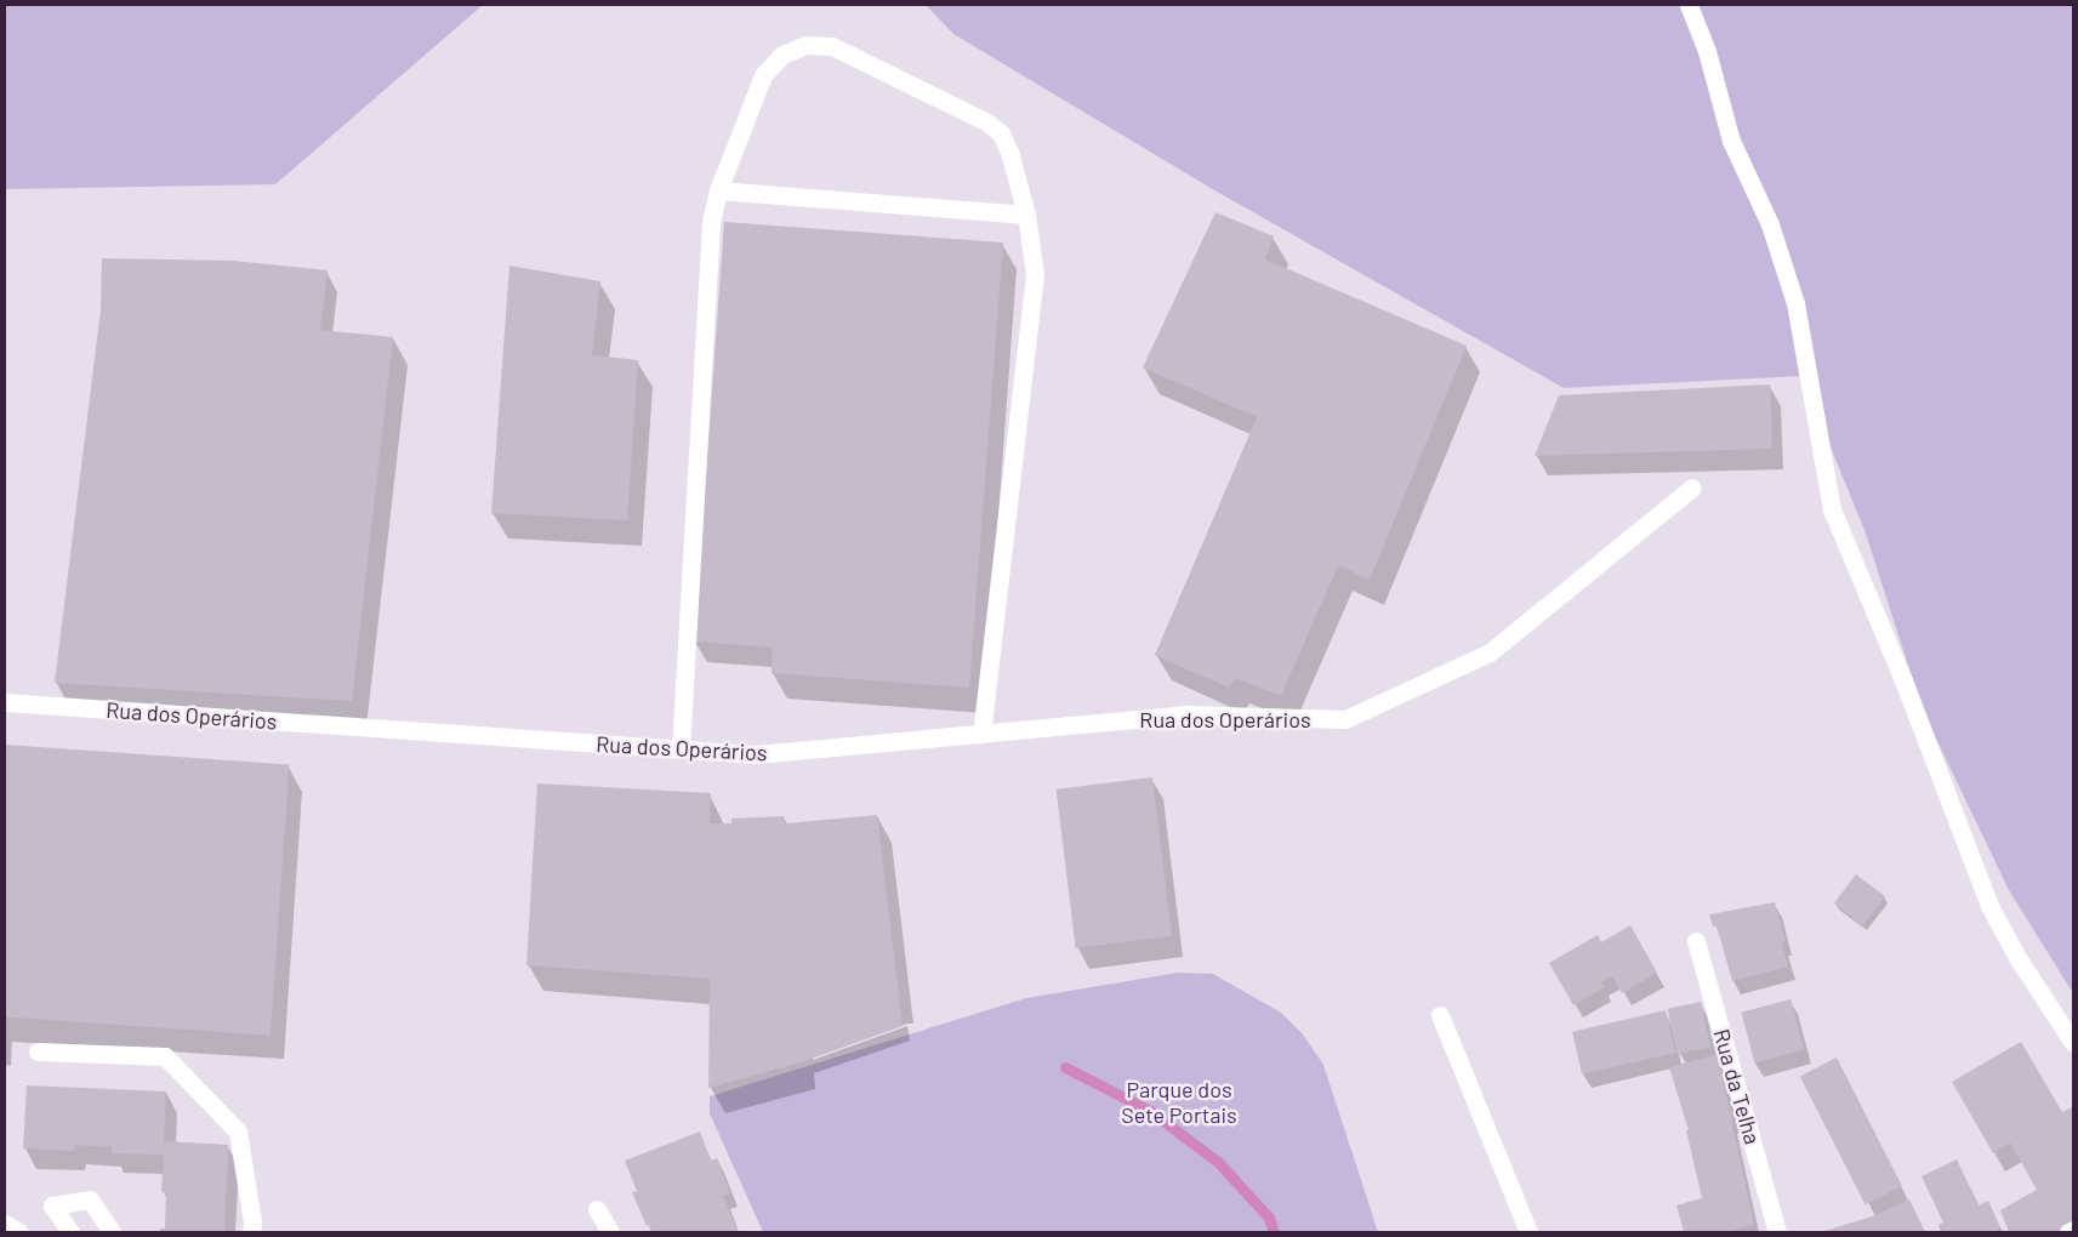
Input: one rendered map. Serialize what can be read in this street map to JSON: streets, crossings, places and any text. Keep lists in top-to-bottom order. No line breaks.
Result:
{"streets":{"street":["Rua dos Operários","Rua da Telha"]},"parks":["Parque dos Sete Portais"]}
